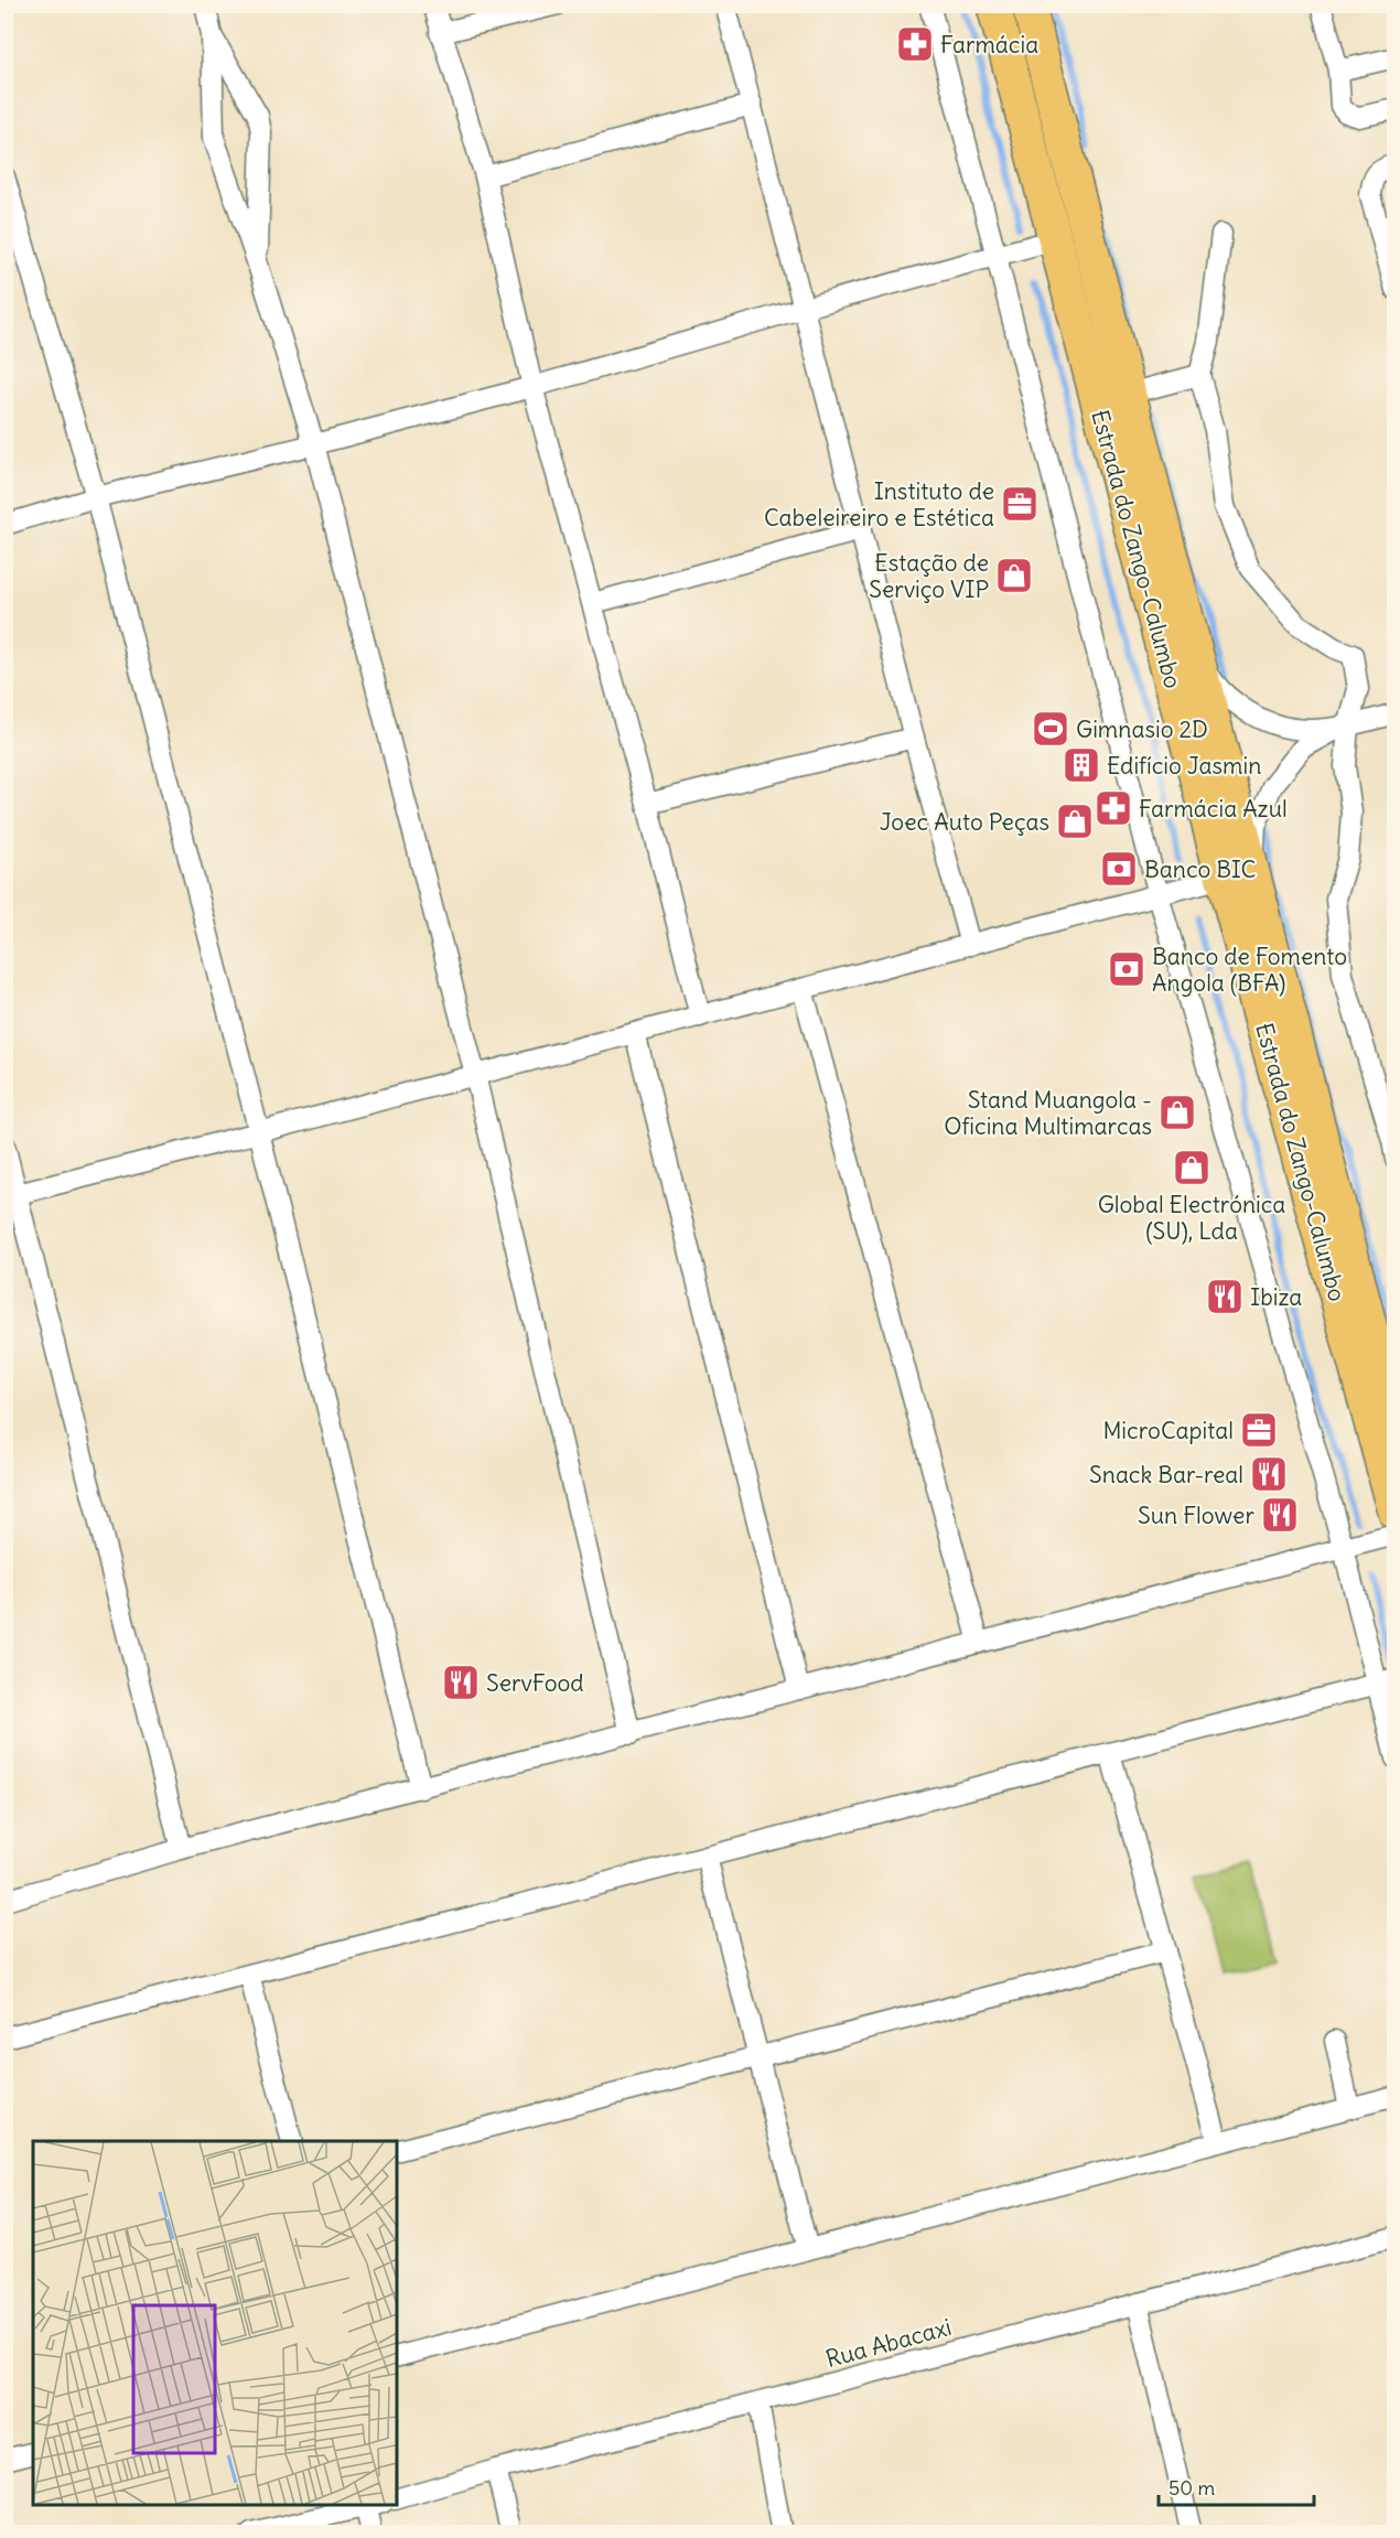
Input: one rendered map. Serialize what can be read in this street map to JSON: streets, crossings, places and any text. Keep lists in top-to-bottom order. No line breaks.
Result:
{"streets":{"main road":["Estrada do Zango-Calumbo"],"street":["Rua Abacaxi"]},"places":{"pharmacy":["Farmácia","Farmácia Azul"],"office":["Instituto de Cabeleireiro e Estética","MicroCapital"],"shop":["Estação de Serviço VIP","Joec Auto Peças","Stand Muangola - Oficina Multimarcas","Global Electrónica (SU), Lda"],"sports":["Gimnasio 2D"],"building":["Edifício Jasmin"],"bank":["Banco BIC","Banco de Fomento Angola (BFA)"],"restaurant":["Ibiza","Snack Bar-real","Sun Flower","ServFood"]},"scale_bar":"50 m"}
